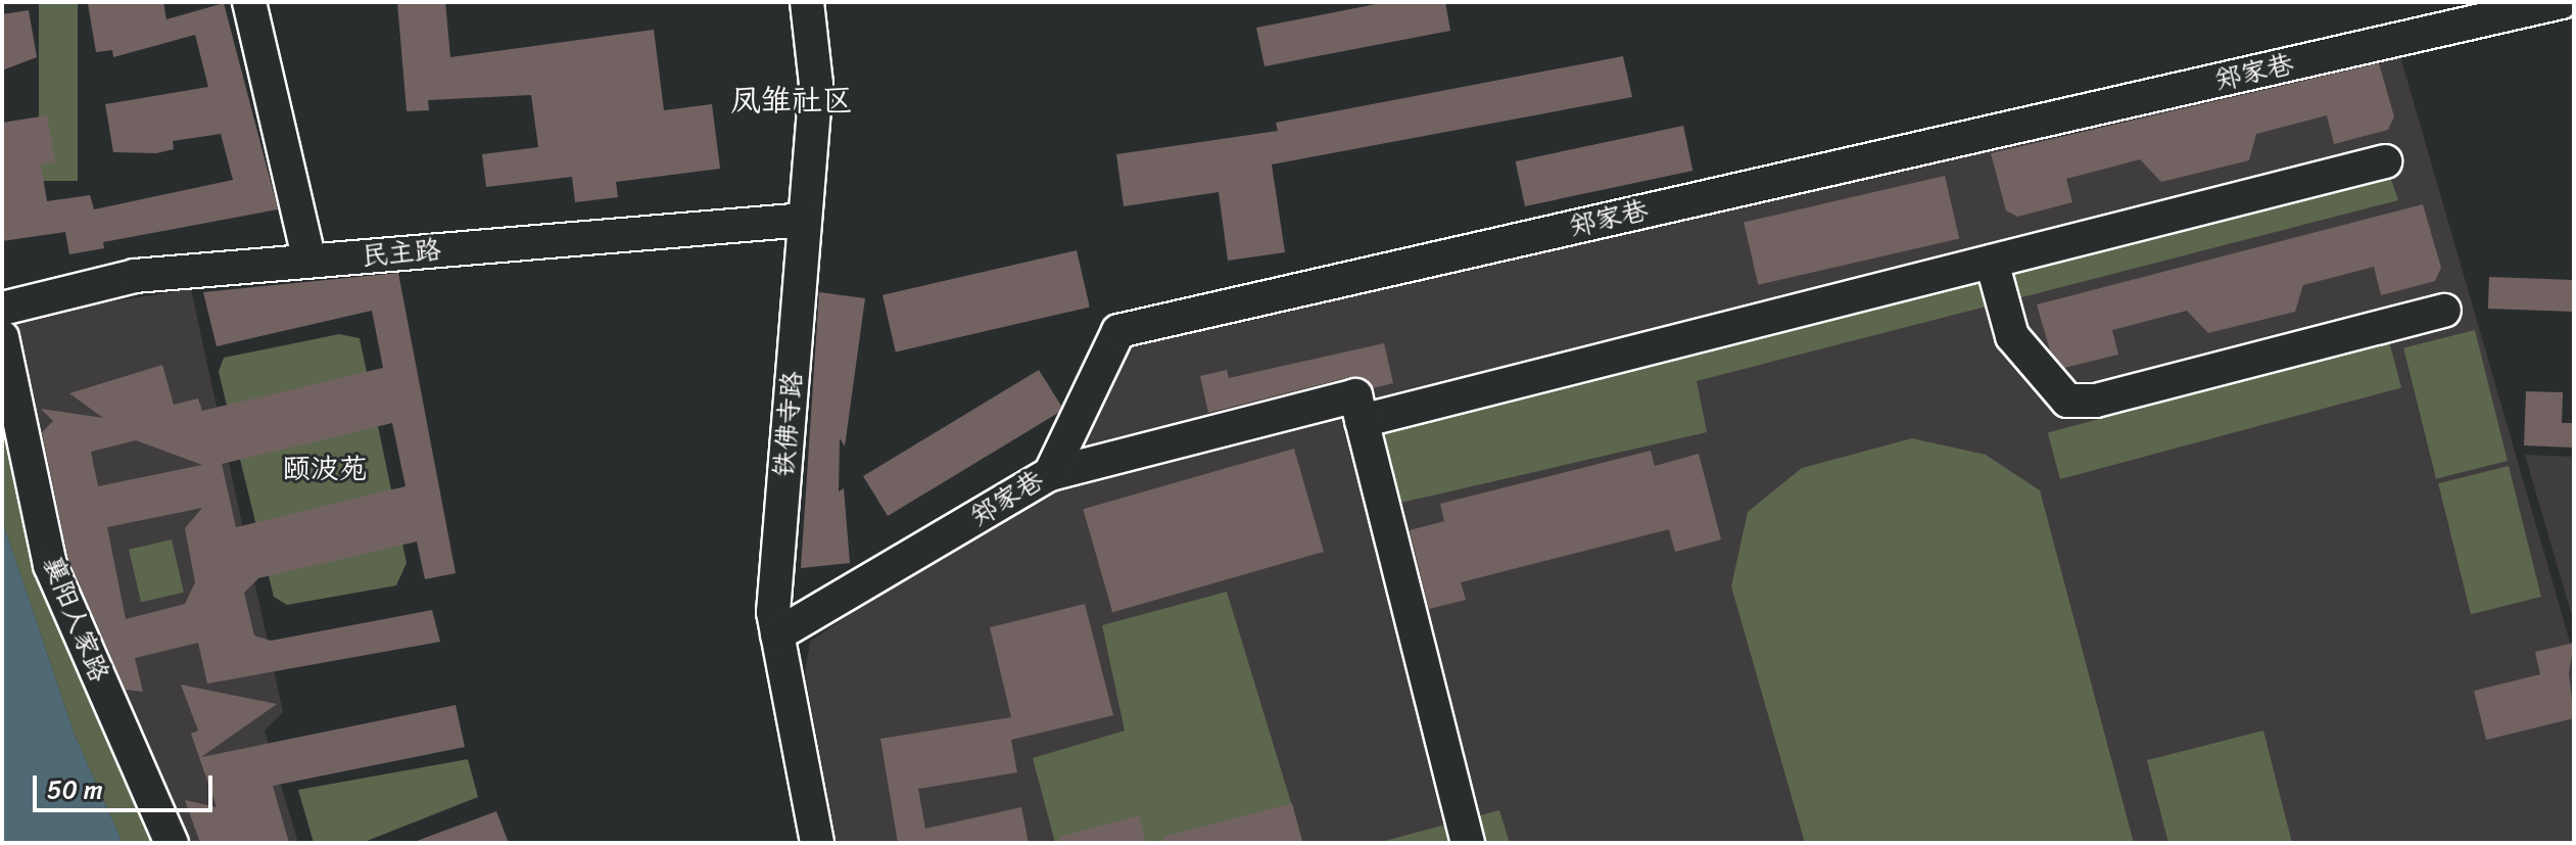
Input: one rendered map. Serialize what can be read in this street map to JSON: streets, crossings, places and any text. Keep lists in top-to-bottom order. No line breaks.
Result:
{"streets":{"street":["郑家巷","民主路","铁佛寺路","襄阳人家路"]},"crossings":[["郑家巷","铁佛寺路"],["民主路","铁佛寺路"]],"districts":["凤雏社区","颐波苑"],"scale_bar":"50 m"}
